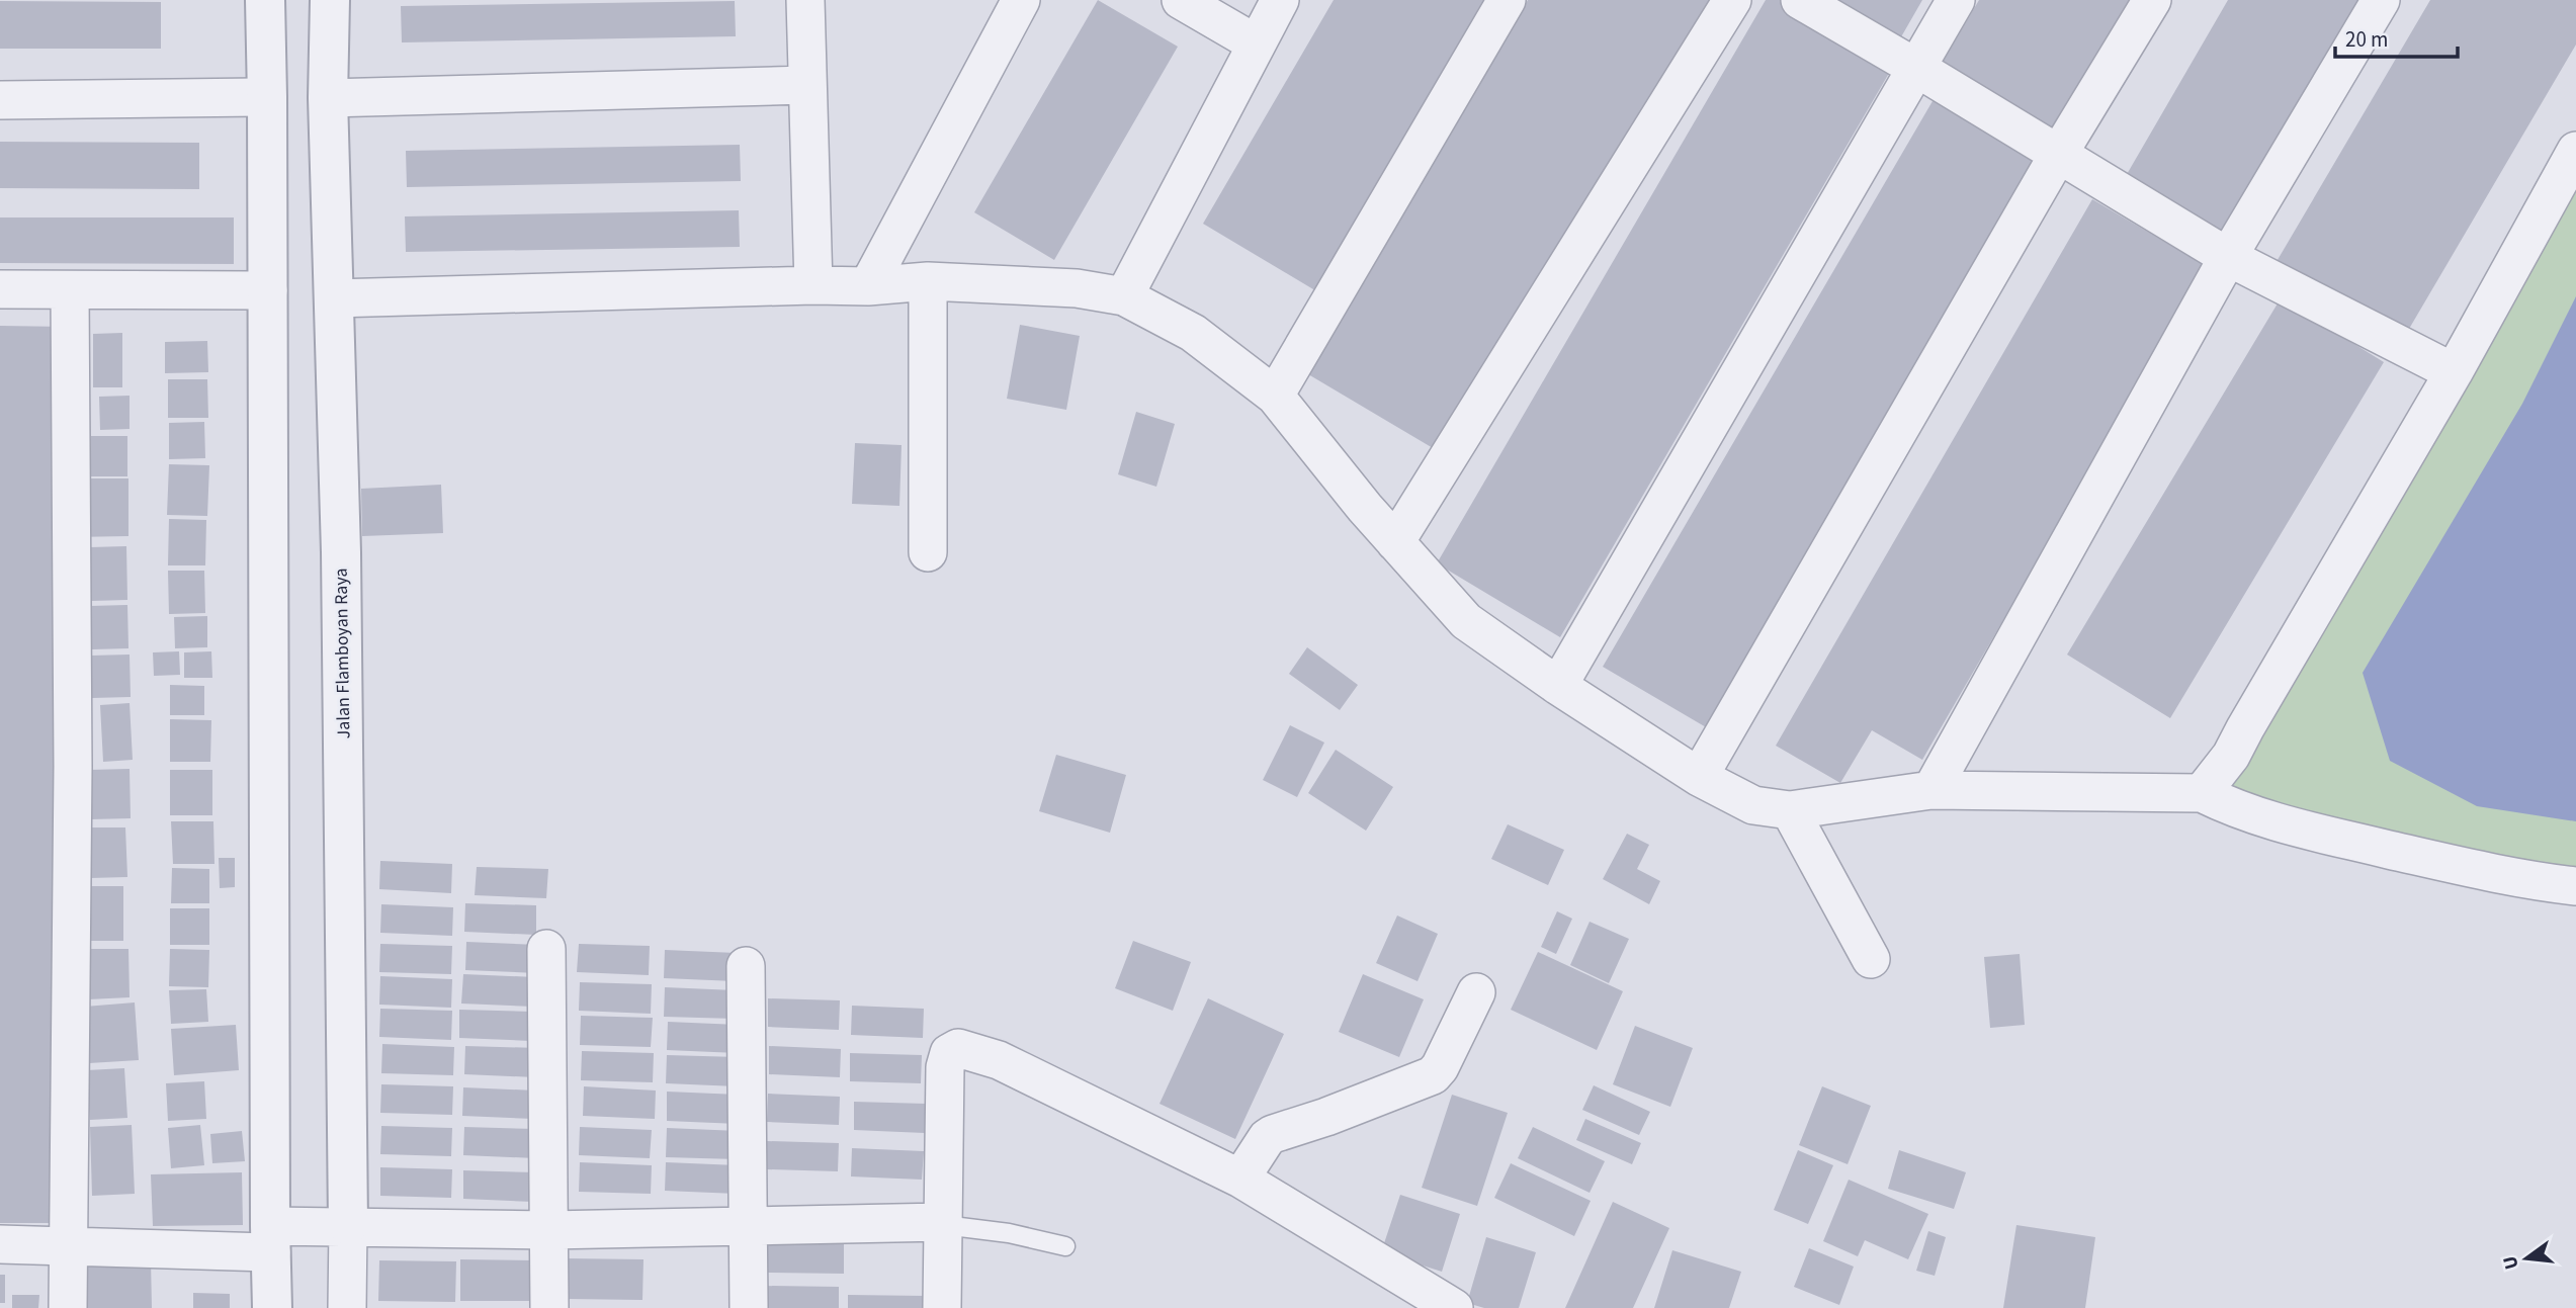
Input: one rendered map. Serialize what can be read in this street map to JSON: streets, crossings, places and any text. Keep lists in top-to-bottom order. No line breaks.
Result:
{"streets":{"street":["Jalan Flamboyan Raya"]},"scale_bar":"20 m","north":"left"}
